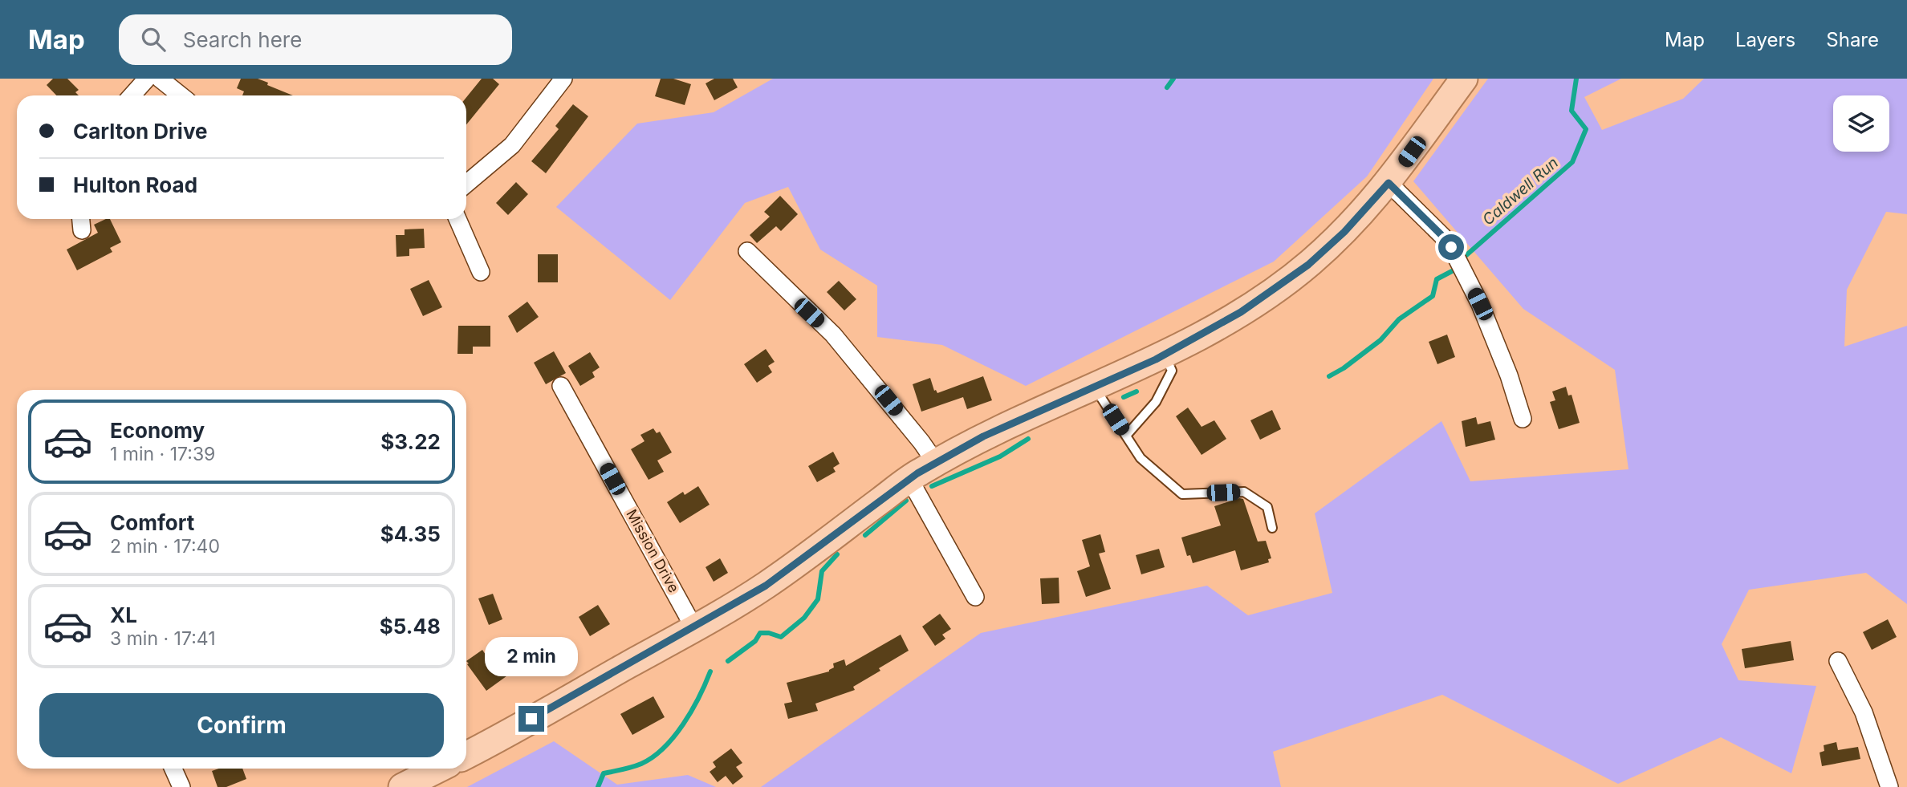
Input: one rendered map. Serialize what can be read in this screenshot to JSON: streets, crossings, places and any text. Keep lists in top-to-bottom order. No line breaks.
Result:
{"streets":{"street":["Mission Drive"]},"water":["Caldwell Run"],"page":{"header":"Map","search":"Search here","nav":["Map","Layers","Share"],"banner":["Carlton Drive","Hulton Road"],"list":[{"name":"Economy","note":"1 min · 17:39","value":"$3.22"},{"name":"Comfort","note":"2 min · 17:40","value":"$4.35"},{"name":"XL","note":"3 min · 17:41","value":"$5.48"}],"bubble":"2 min","buttons":"Confirm"}}
